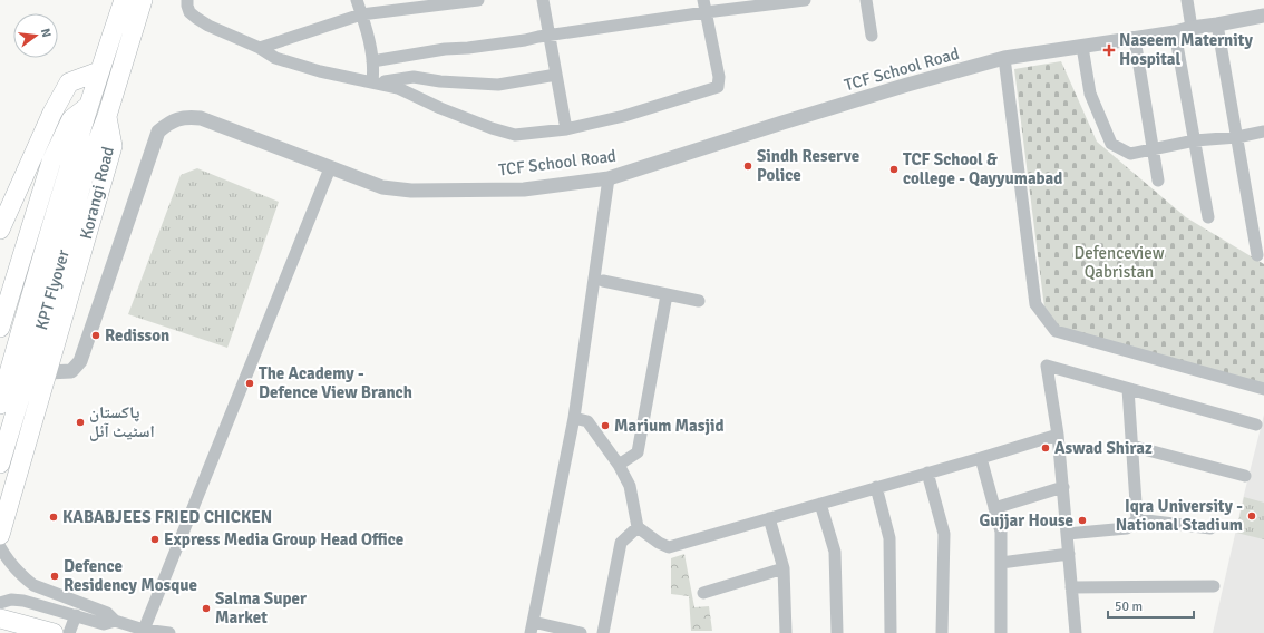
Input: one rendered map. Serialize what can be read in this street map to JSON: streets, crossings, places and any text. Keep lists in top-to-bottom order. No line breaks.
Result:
{"streets":{"main road":["Korangi Road","KPT Flyover"],"street":["TCF School Road"]},"crossings":[["TCF School Road","Korangi Road"],["Korangi Road","KPT Flyover"]],"parks":["Defenceview Qabristan"],"places":{"health":["Naseem Maternity Hospital"],"other":["Sindh Reserve Police","TCF School & college - Qayyumabad","Redisson","The Academy - Defence View Branch","پاکستان اسٹیٹ آئل","Marium Masjid","Aswad Shiraz","Iqra University - National Stadium","KABABJEES FRIED CHICKEN","Gujjar House","Express Media Group Head Office","Defence Residency Mosque","Salma Super Market"]},"scale_bar":"50 m","north":"right"}
